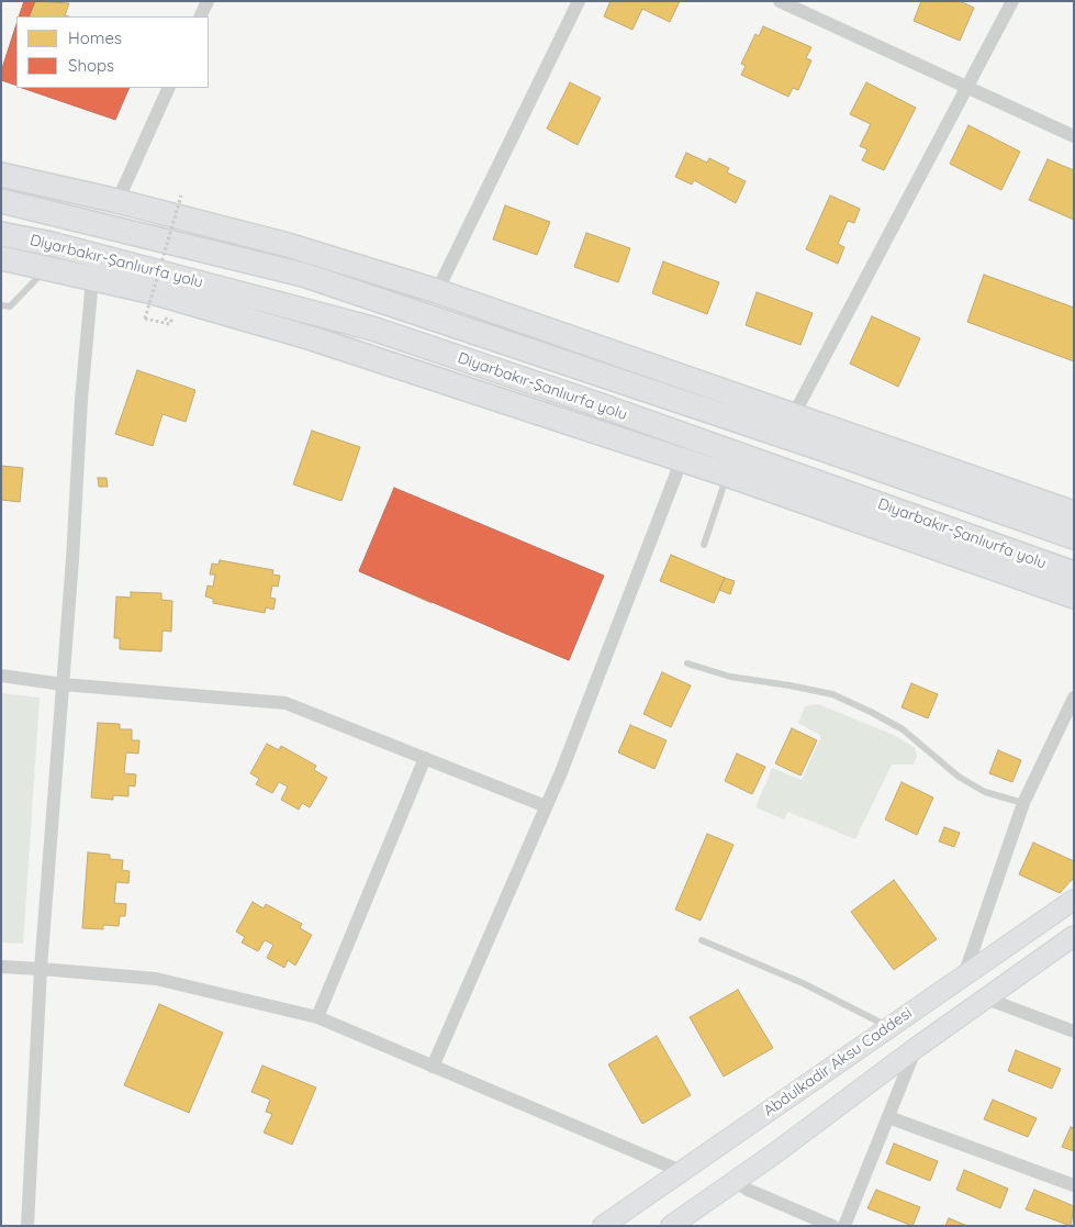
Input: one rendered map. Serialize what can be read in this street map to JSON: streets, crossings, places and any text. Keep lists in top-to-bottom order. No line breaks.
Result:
{"streets":{"highway":["Diyarbakır-Şanlıurfa yolu"],"main road":["Abdulkadir Aksu Caddesi"]},"legend":["Homes","Shops"]}
